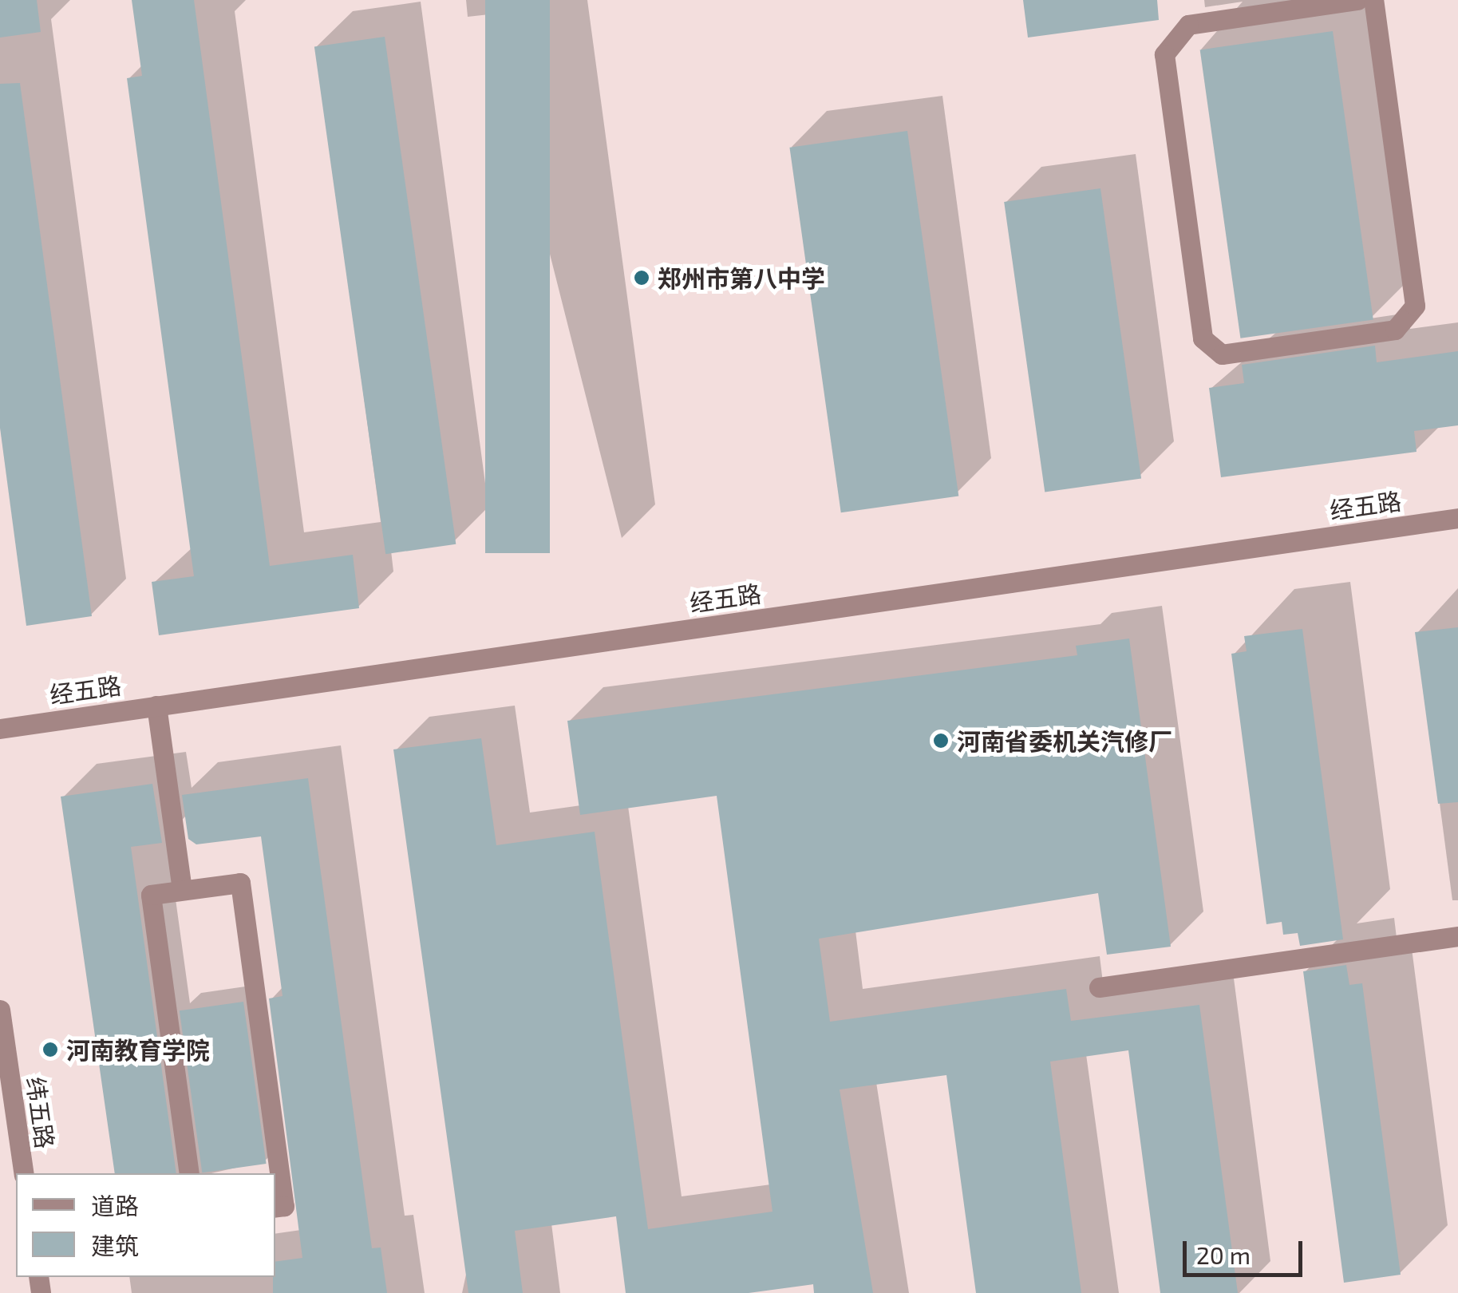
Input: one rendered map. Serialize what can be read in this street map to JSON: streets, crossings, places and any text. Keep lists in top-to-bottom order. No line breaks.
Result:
{"streets":{"street":["经五路","纬五路"]},"places":["郑州市第八中学","河南省委机关汽修厂","河南教育学院"],"legend":["道路","建筑"],"scale_bar":"20 m"}
